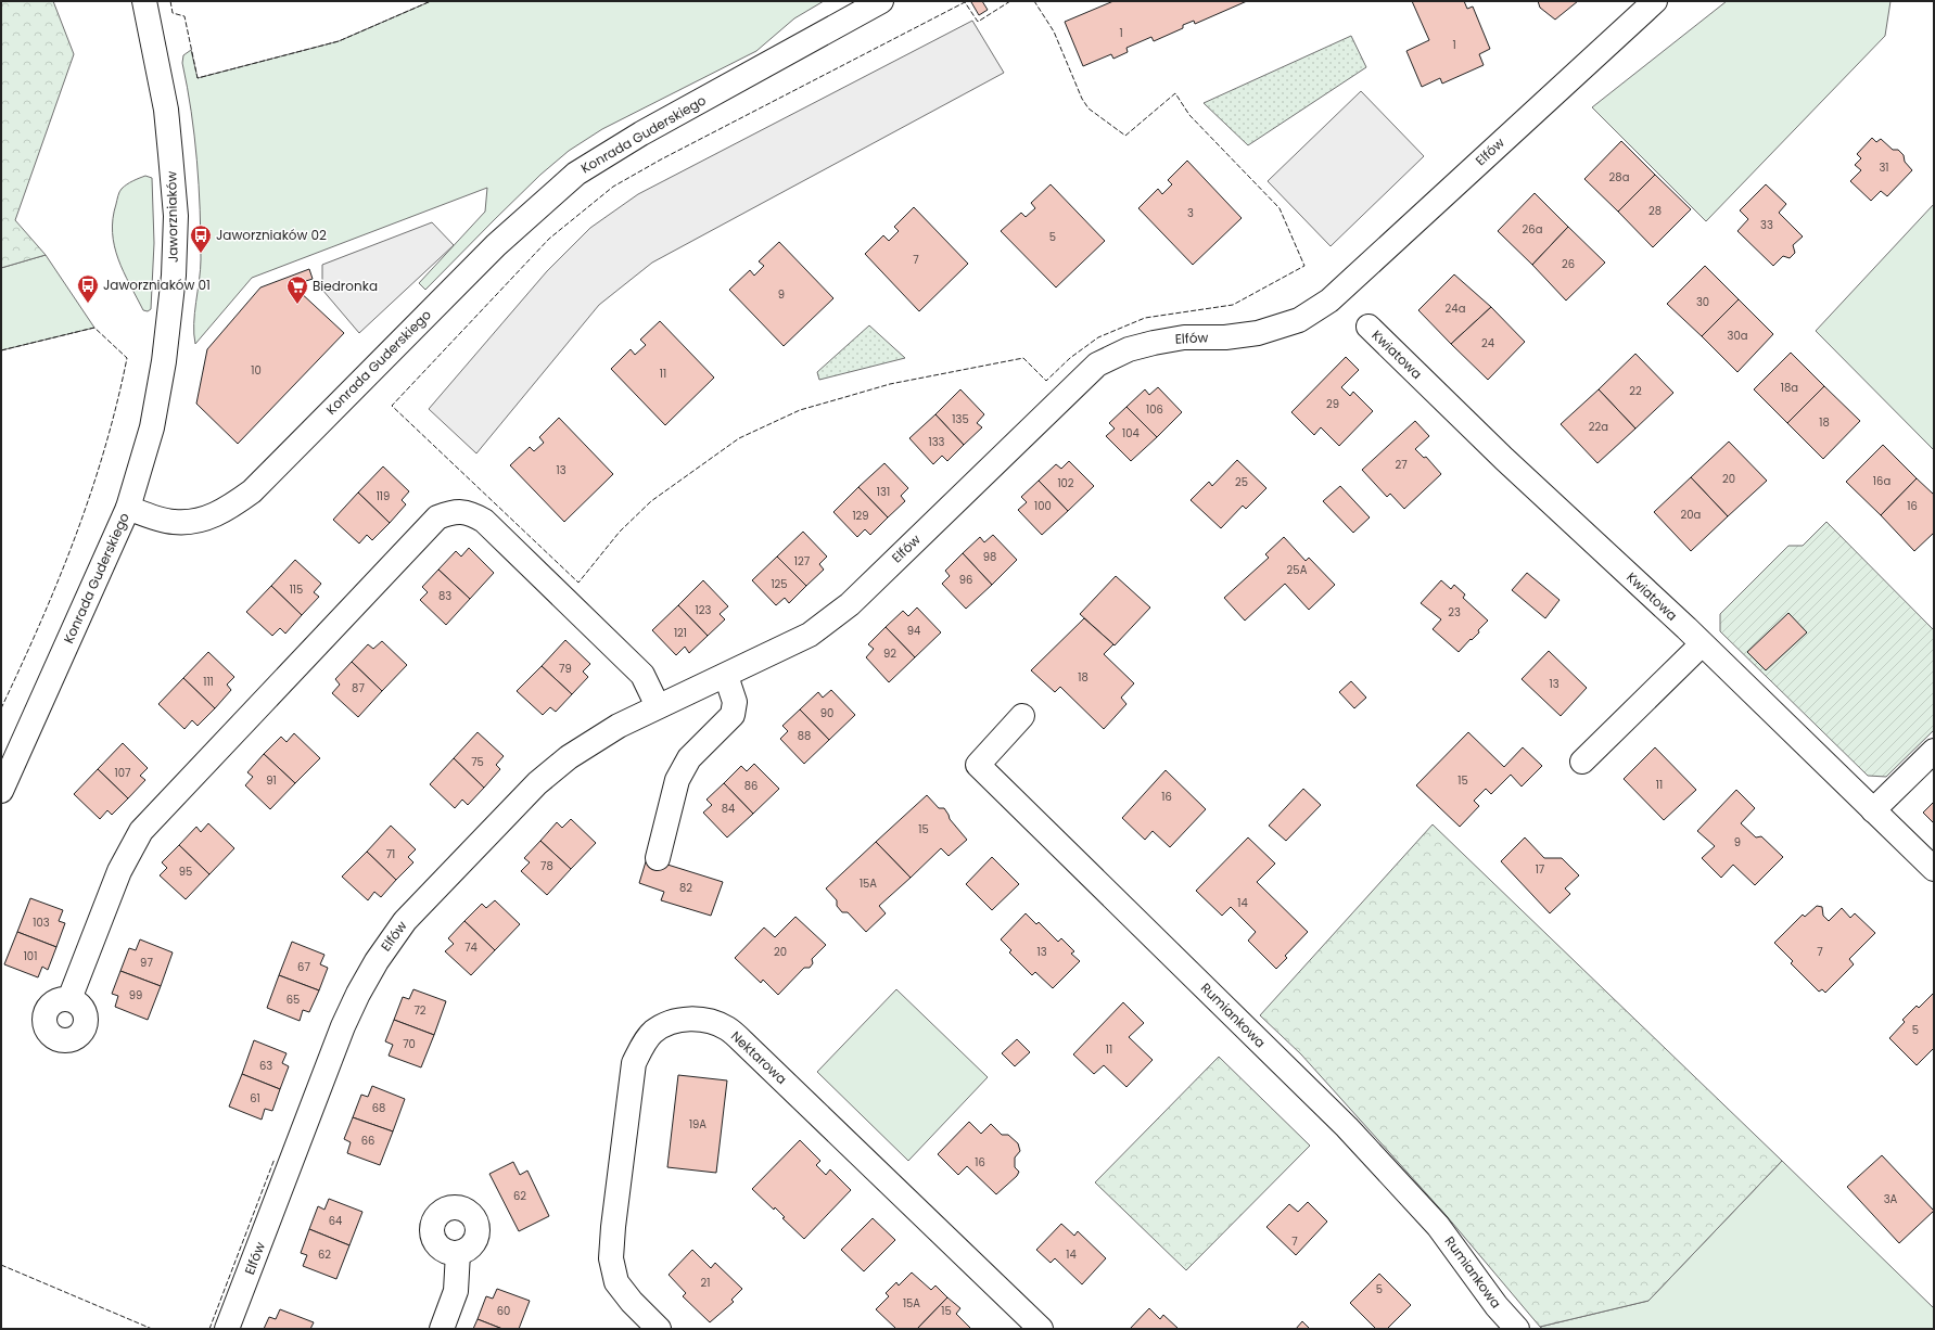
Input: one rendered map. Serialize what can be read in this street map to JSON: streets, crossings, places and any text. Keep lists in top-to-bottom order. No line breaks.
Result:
{"streets":{"street":["Konrada Guderskiego","Elfów","Jaworzniaków","Kwiatowa","Rumiankowa","Nektarowa"]},"crossings":[["Konrada Guderskiego","Jaworzniaków"]],"places":{"bus stop":["Jaworzniaków 02","Jaworzniaków 01"],"supermarket":["Biedronka"]},"house_numbers":["1","1","31","28a","28","3","33","26a","5","7","26","9","30","24a","30a","24","10","11","18a","22","29","106","135","18","22a","104","133","27","13","20","16a","25","102","131","119","100","16","20a","129","98","127","25A","96","125","115","83","123","23","94","121","92","79","18","111","13","87","90","88","75","107","91","15","11","86","16","84","15","9","71","78","17","95","15A","82","14","103","74","20","13","7","101","97","67","99","65","72","5","70","11","63","61","68","19A","66","16","62","3A","64","7","62","14","21","5","15A","60","15"]}
